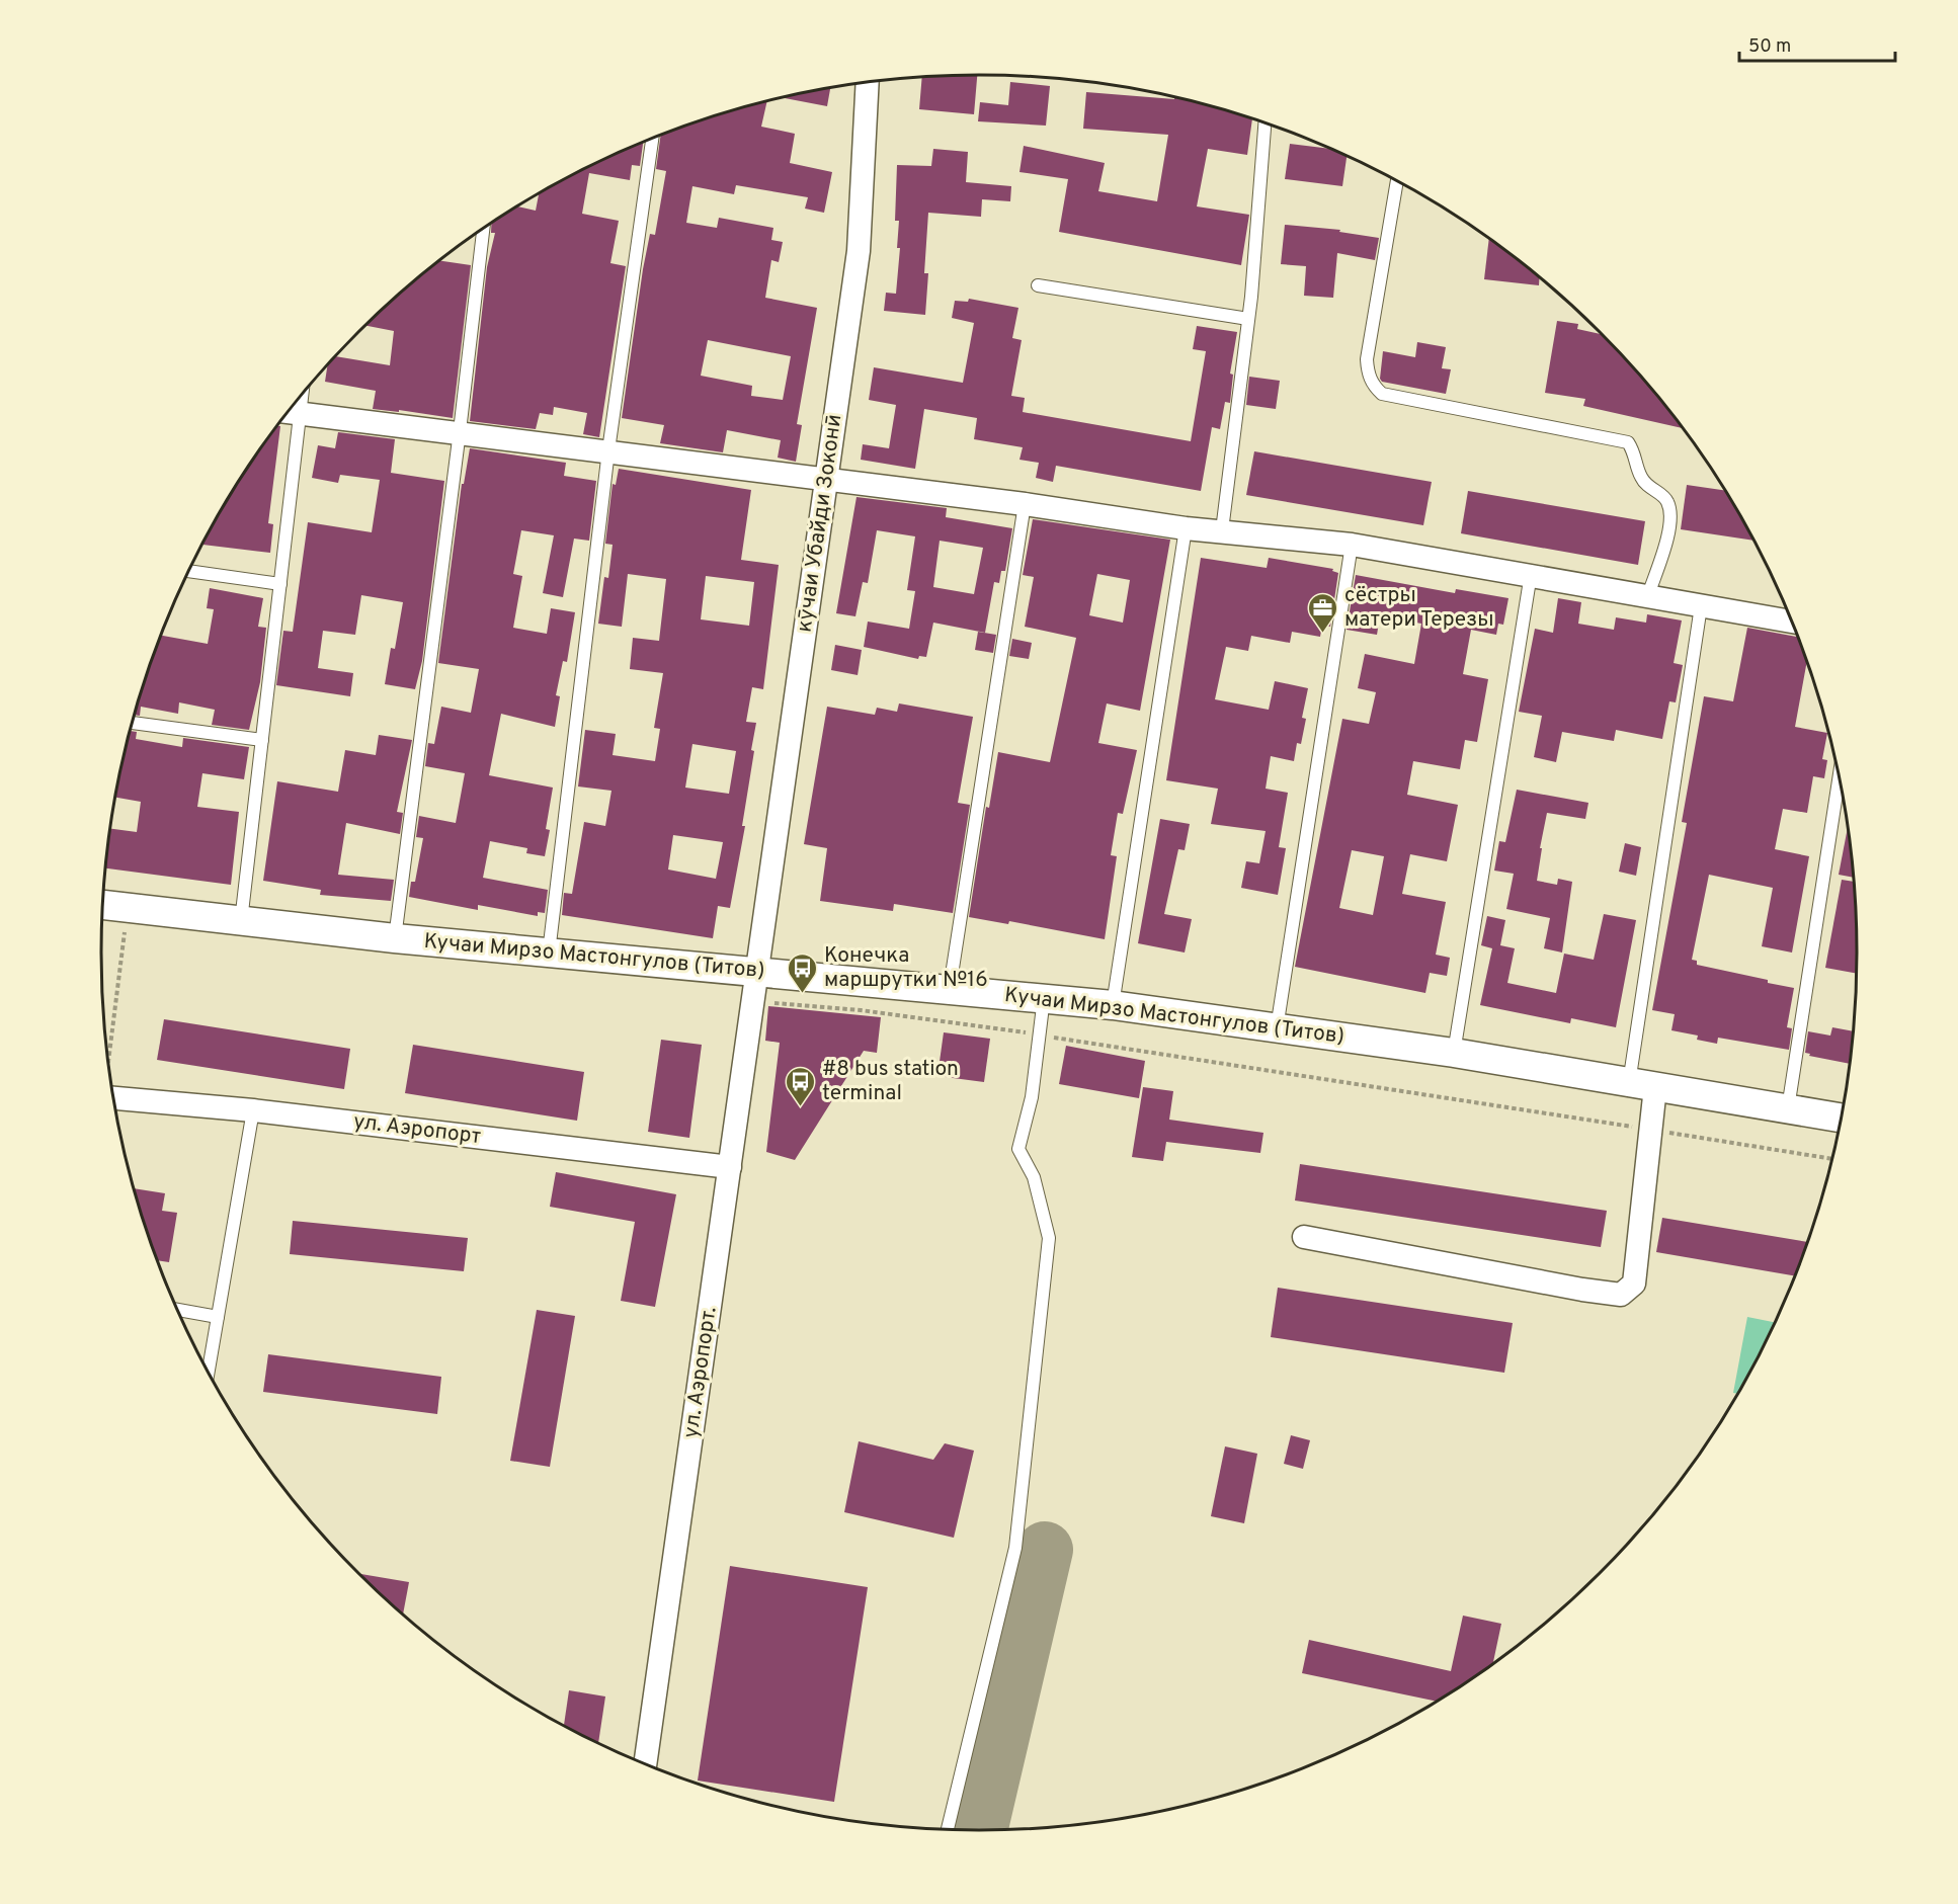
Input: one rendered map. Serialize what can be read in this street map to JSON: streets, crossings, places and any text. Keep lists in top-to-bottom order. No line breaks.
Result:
{"streets":{"street":["кӯчаи Убайди Зоконӣ","Кучаи Мирзо Мастонгулов (Титов)","ул. Аэропорт","ул. Аэропорт."]},"crossings":[["кӯчаи Убайди Зоконӣ","Кучаи Мирзо Мастонгулов (Титов)"],["кӯчаи Убайди Зоконӣ","ул. Аэропорт."],["Кучаи Мирзо Мастонгулов (Титов)","ул. Аэропорт."],["ул. Аэропорт","ул. Аэропорт."]],"places":{"office":["сёстры матери Терезы"],"bus stop":["Конечка маршрутки №16","#8 bus station terminal"]},"scale_bar":"50 m"}
